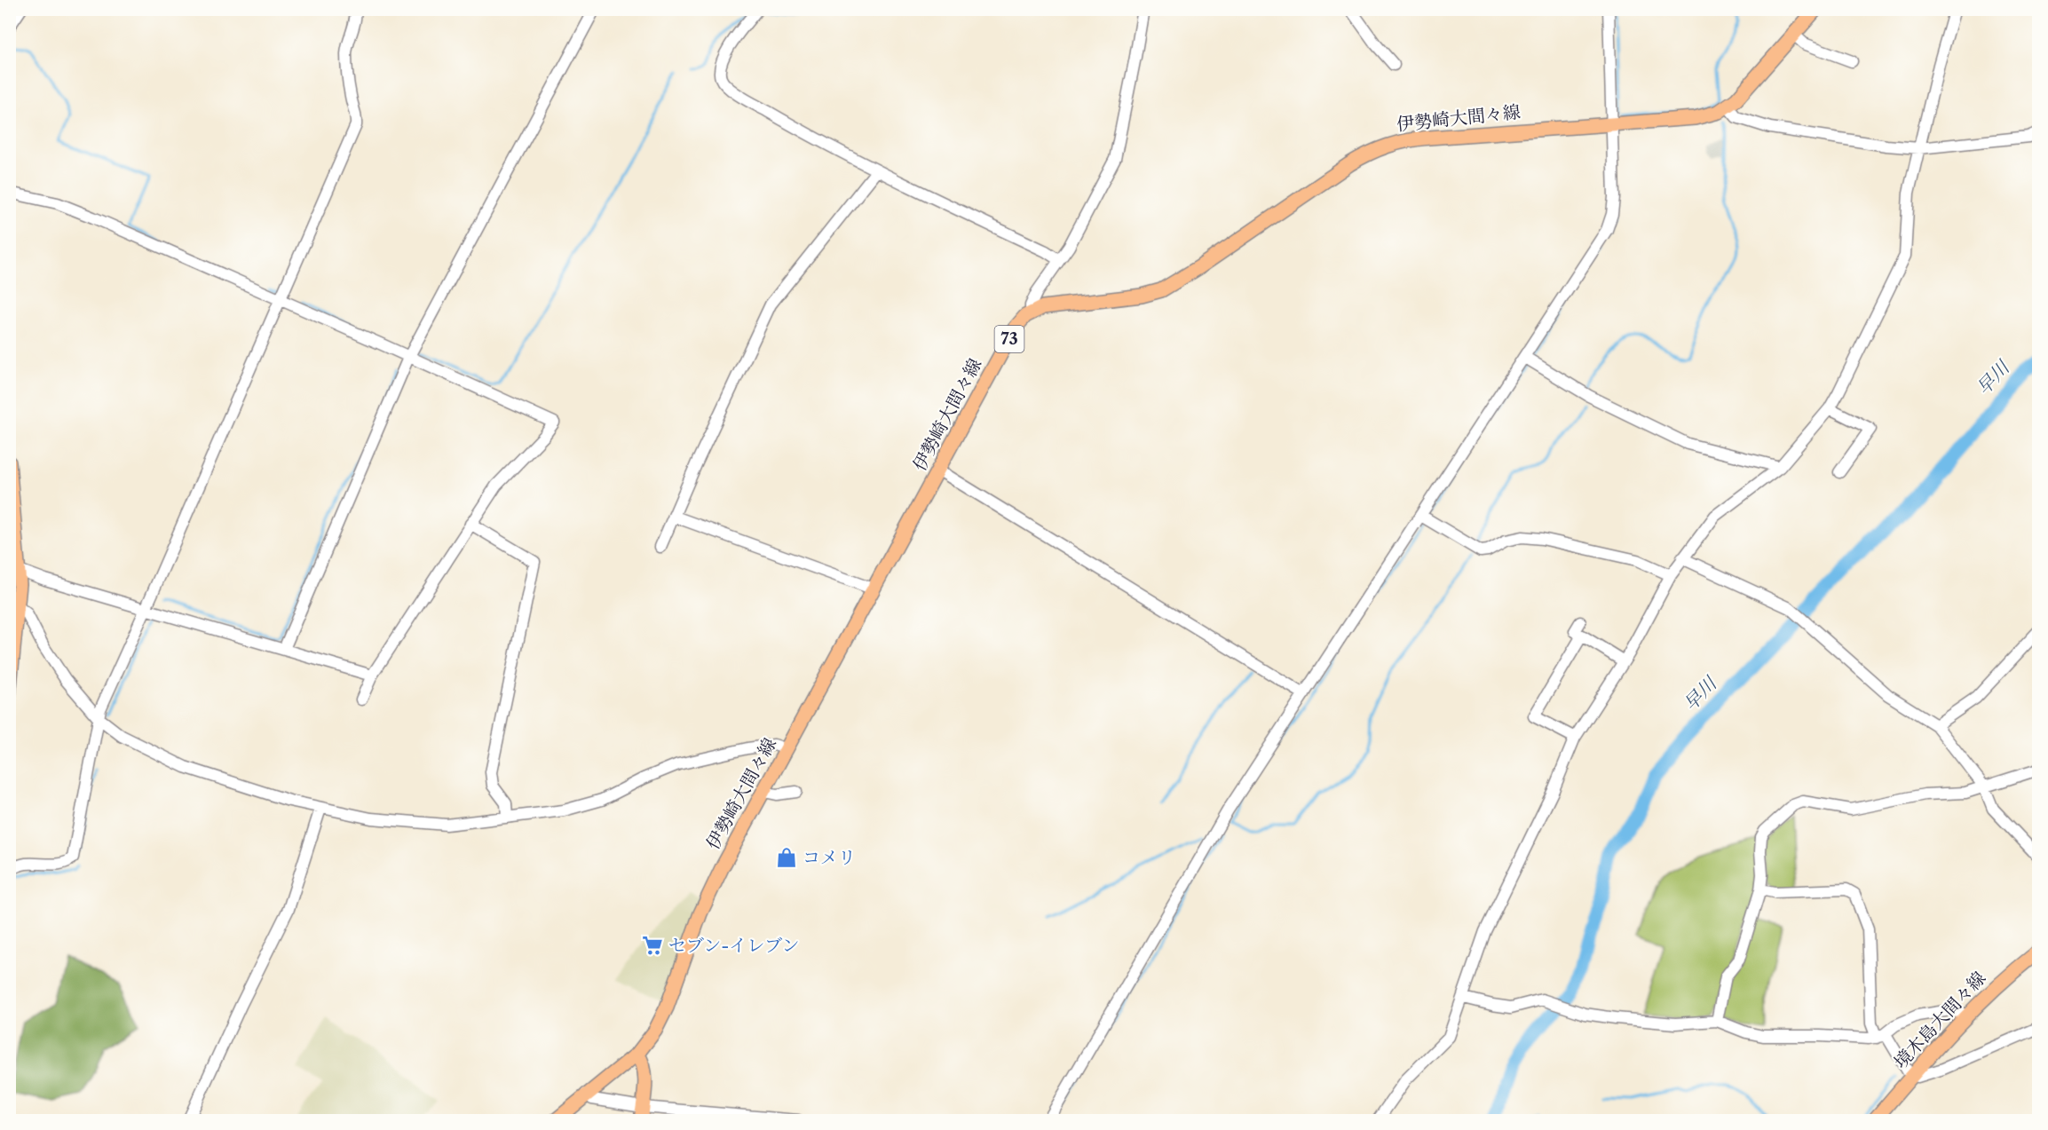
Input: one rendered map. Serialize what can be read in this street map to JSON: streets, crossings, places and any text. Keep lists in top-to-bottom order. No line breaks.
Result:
{"streets":{"main road":["伊勢崎大間々線","73","境木島大間々線"]},"water":["早川"],"places":{"shop":["コメリ"],"supermarket":["セブン-イレブン"]}}
